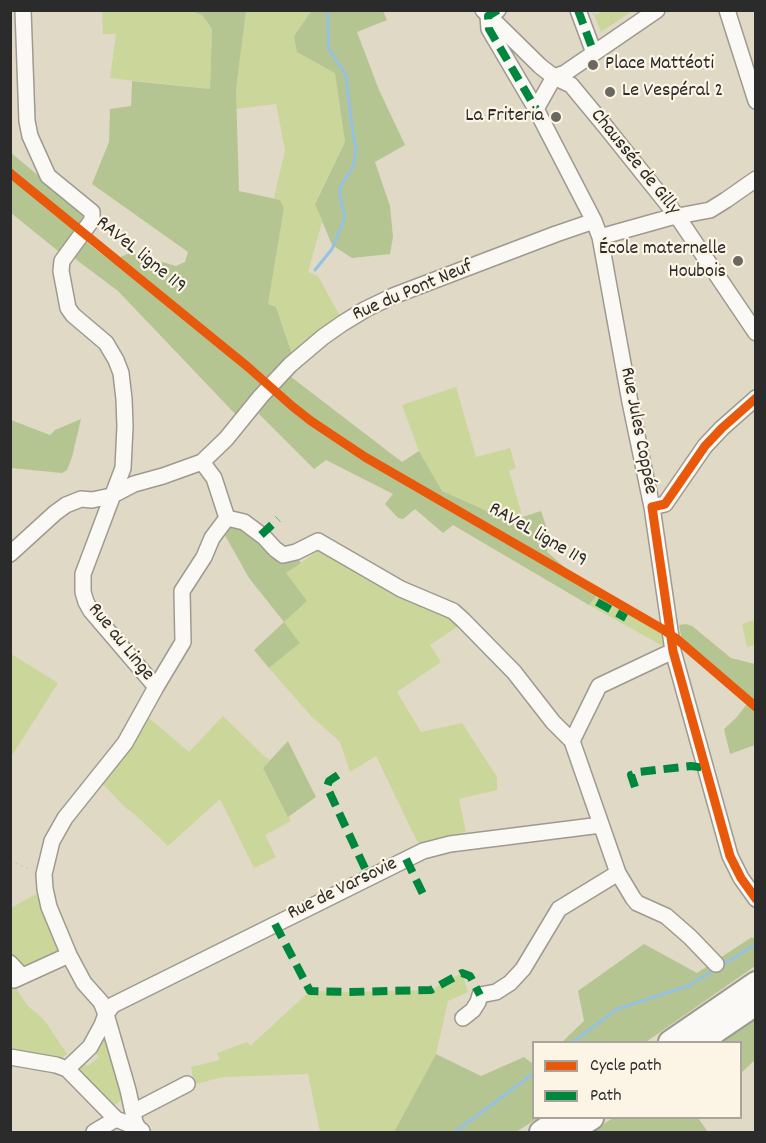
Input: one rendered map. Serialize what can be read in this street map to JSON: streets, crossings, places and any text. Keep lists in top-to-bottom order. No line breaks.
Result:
{"streets":{"street":["Chaussée de Gilly","Rue du Pont Neuf","Rue Jules Coppée","Rue au Linge","Rue de Varsovie"],"cycle path":["RAVeL ligne 119"]},"crossings":[["Chaussée de Gilly","Rue Jules Coppée"],["Rue du Pont Neuf","Rue Jules Coppée"],["Rue du Pont Neuf","Rue au Linge"]],"places":["Place Mattéoti","Le Vespéral 2","La Friteria","École maternelle Houbois"],"legend":["Cycle path","Path"]}
